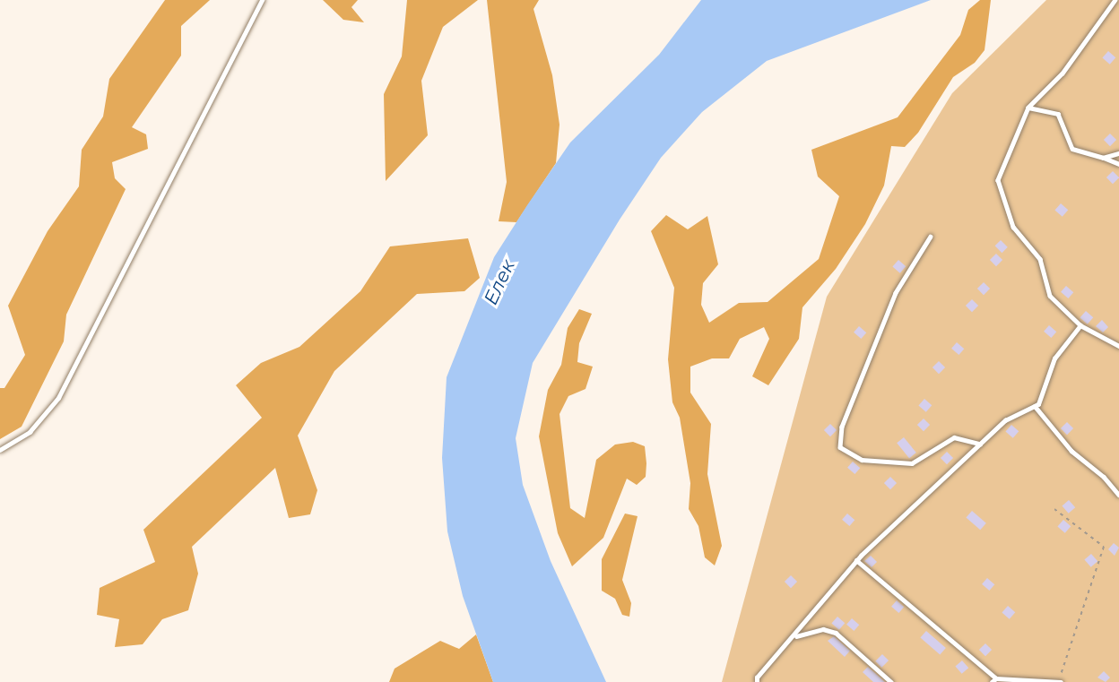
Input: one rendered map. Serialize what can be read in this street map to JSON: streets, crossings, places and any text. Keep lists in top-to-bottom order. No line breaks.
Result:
{"water":["Елек"]}
